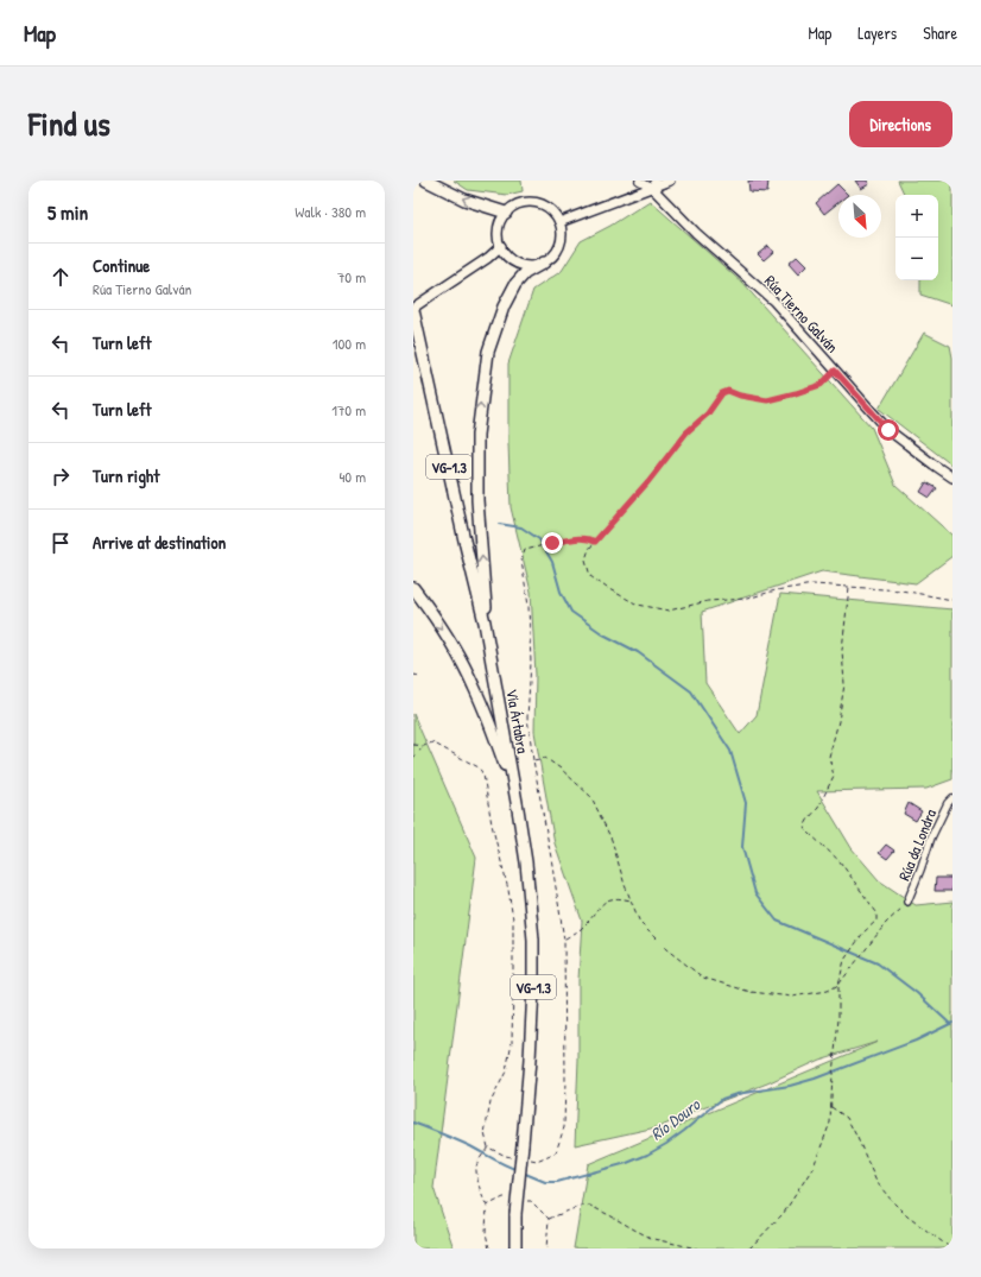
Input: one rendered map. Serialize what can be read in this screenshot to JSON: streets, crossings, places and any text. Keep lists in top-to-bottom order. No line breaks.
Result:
{"streets":{"highway":["VG-1.3","Vía Ártabra"],"street":["Rúa Tierno Galván","Rúa da Londra"]},"water":["Río Douro"],"north":"bottom right","page":{"header":"Map","nav":["Map","Layers","Share"],"title":"Find us","buttons":"Directions","heading":["5 min","Walk · 380 m"],"map_buttons":["+","−"],"list":[["Continue","Rúa Tierno Galván","70 m"],["Turn left","100 m"],["Turn left","170 m"],["Turn right","40 m"],"Arrive at destination"]}}
